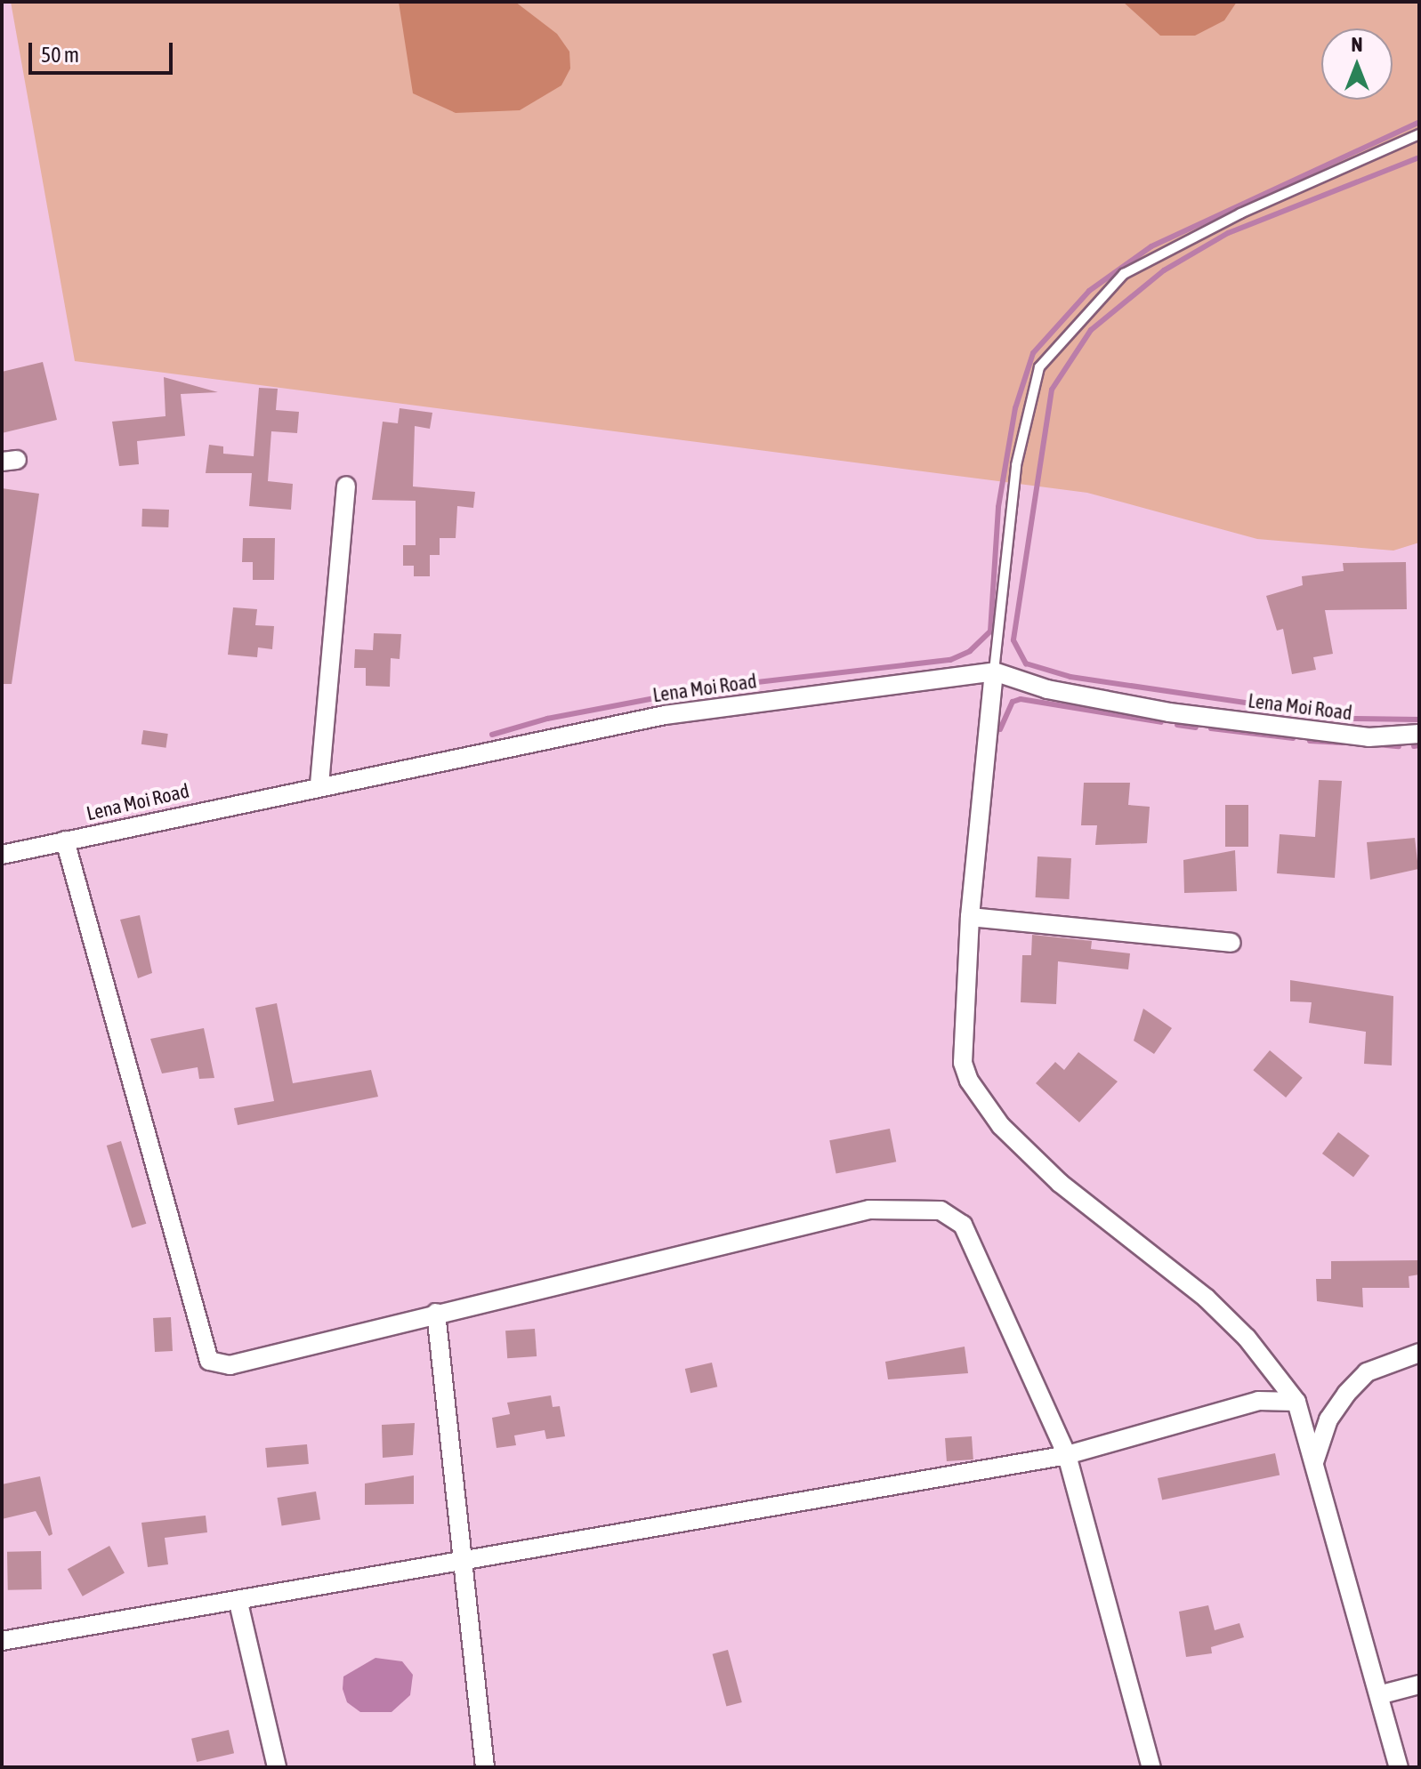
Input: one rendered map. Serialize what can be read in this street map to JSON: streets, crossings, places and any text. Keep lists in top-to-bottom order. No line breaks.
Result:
{"streets":{"street":["Lena Moi Road"]},"scale_bar":"50 m","north":"top"}
